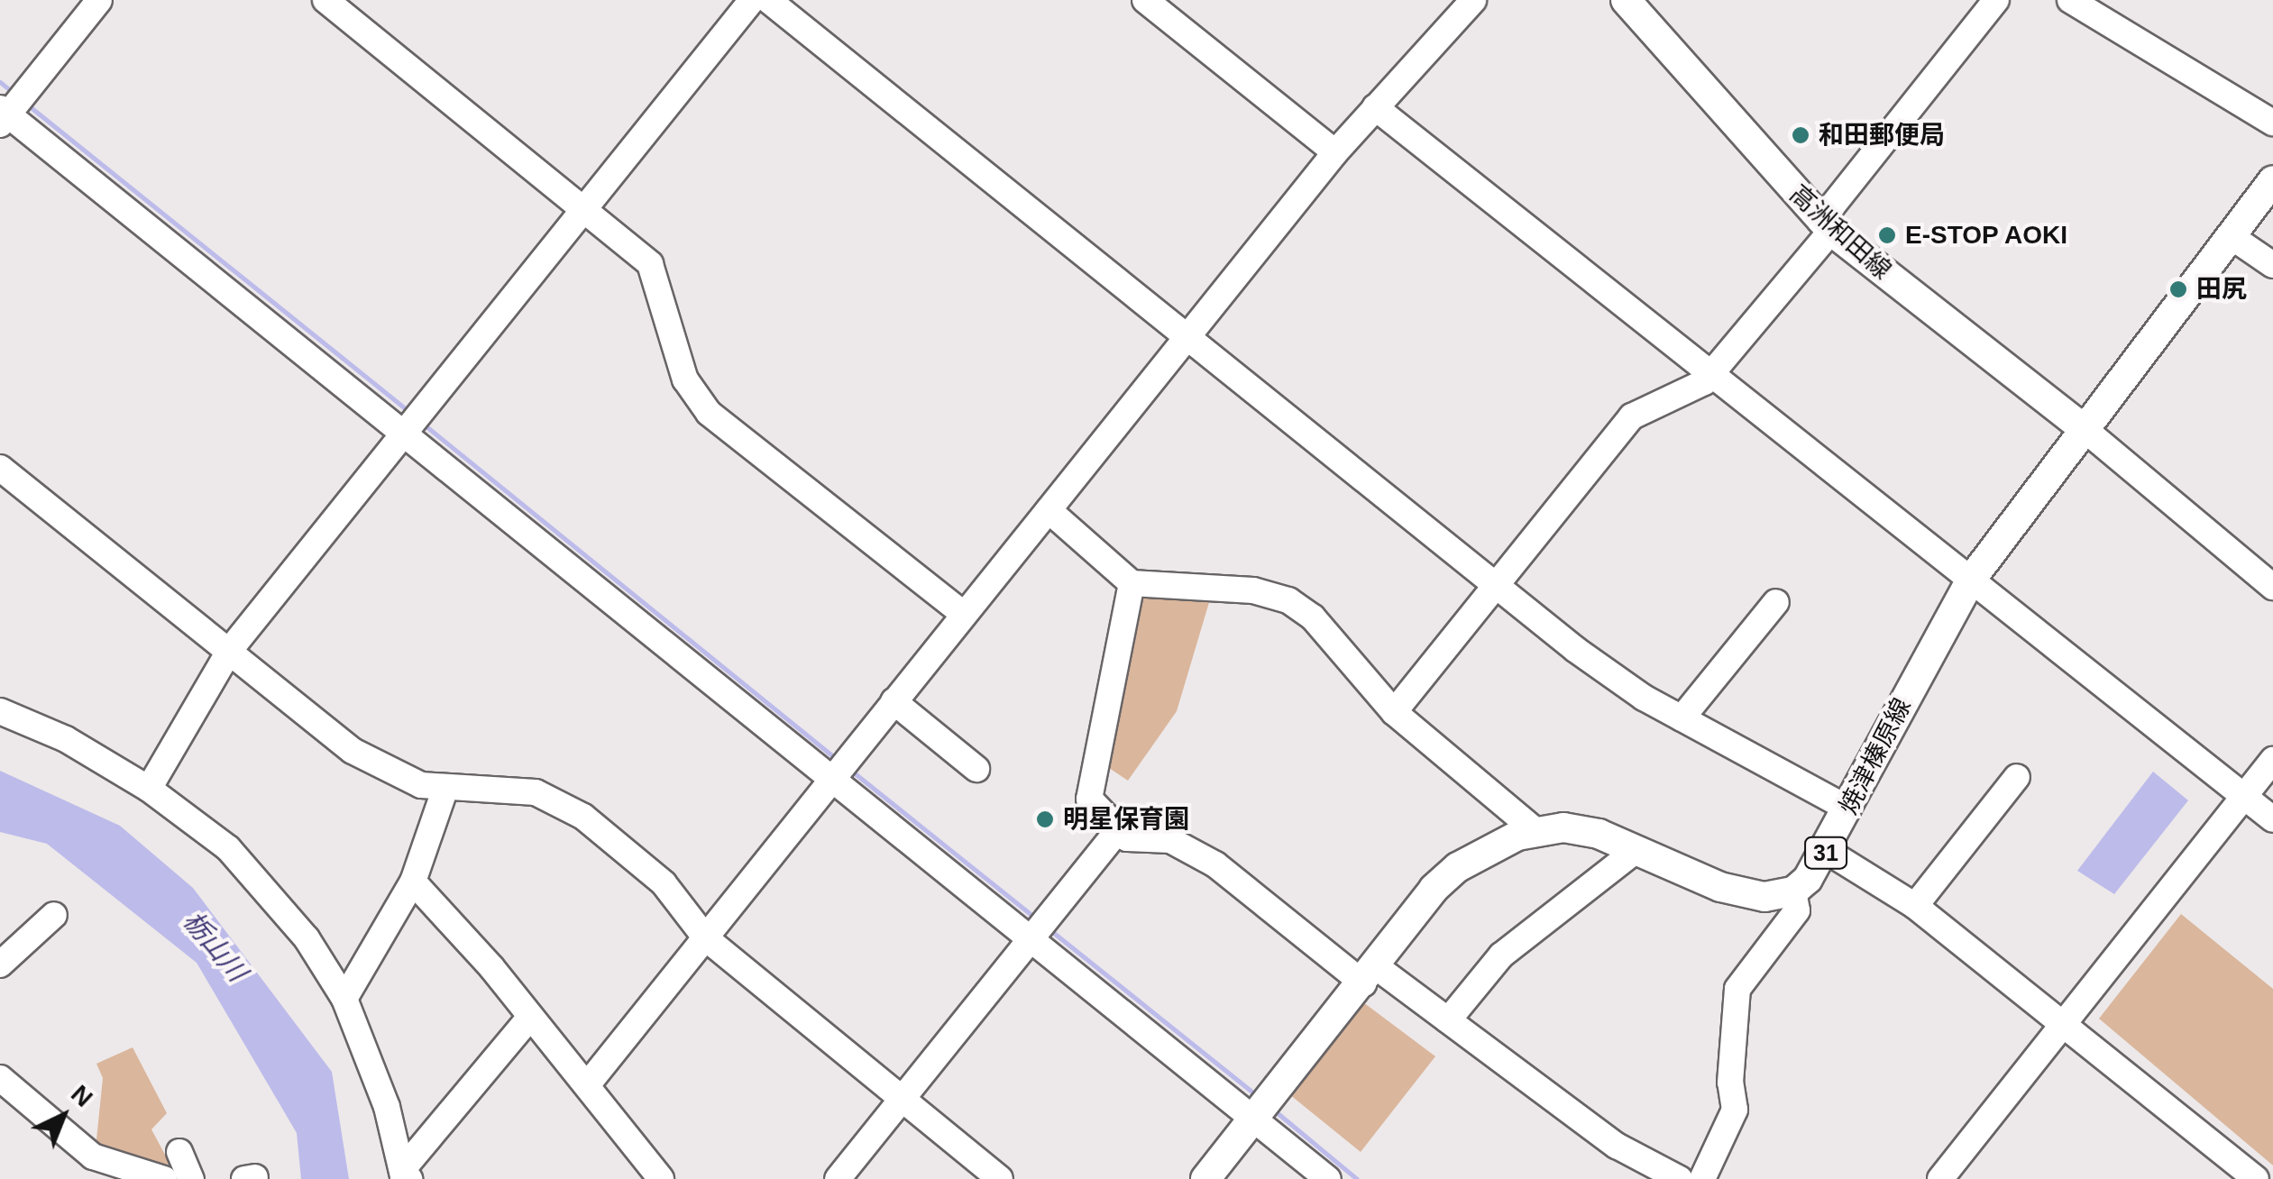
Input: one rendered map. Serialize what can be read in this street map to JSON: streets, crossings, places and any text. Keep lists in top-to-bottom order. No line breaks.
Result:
{"streets":{"main road":["高洲和田線","焼津榛原線","31"]},"crossings":[["高洲和田線","焼津榛原線"],["焼津榛原線","31"]],"water":["栃山川"],"places":["和田郵便局","E-STOP AOKI","田尻","明星保育園"],"north":"top right"}
